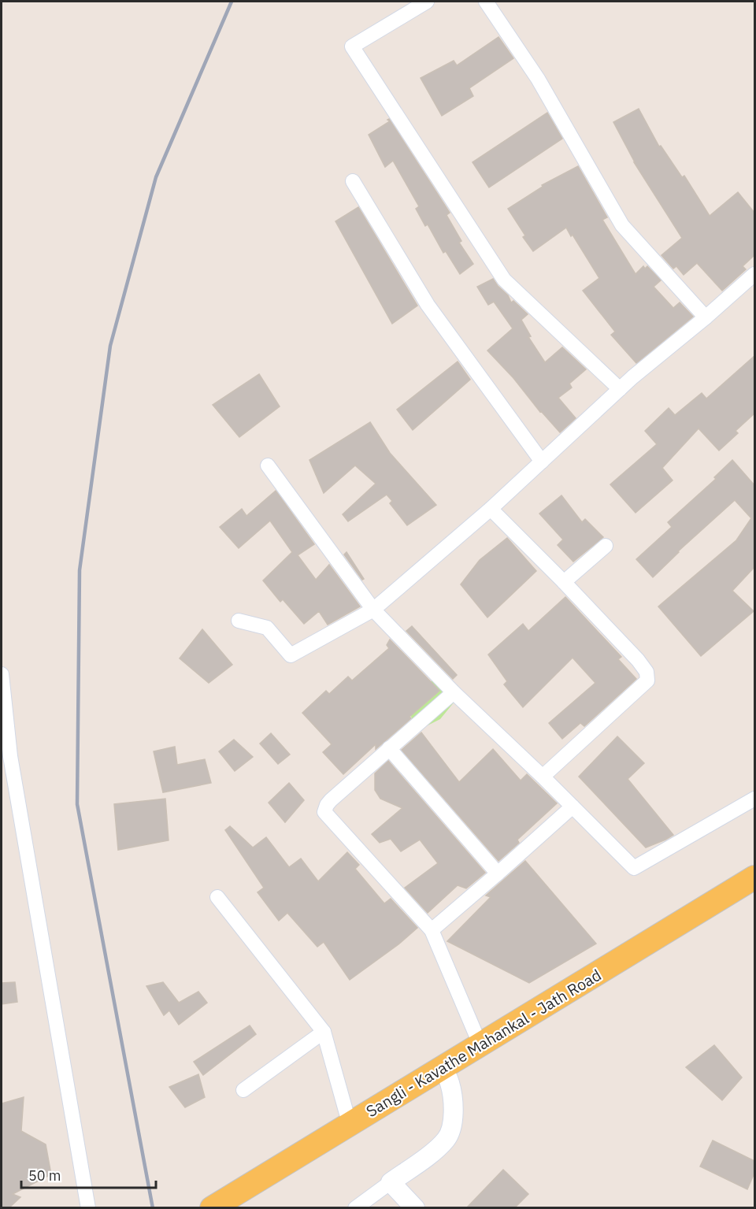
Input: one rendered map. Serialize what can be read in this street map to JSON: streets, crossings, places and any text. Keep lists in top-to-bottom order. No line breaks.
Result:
{"streets":{"main road":["Sangli - Kavathe Mahankal - Jath Road"]},"scale_bar":"50 m"}
